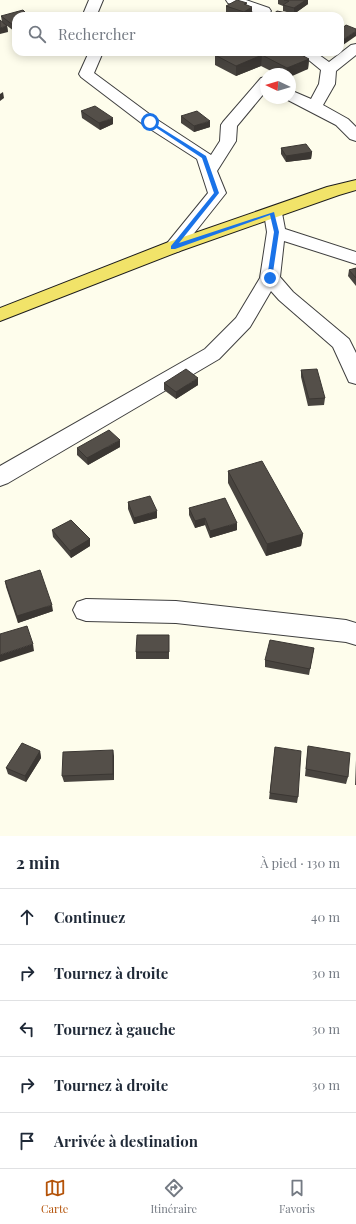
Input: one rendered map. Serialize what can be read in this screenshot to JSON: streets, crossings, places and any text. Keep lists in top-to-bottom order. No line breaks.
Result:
{"north":"left","page":{"search":"Rechercher","heading":["2 min","À pied · 130 m"],"list":[["Continuez","40 m"],["Tournez à droite","30 m"],["Tournez à gauche","30 m"],["Tournez à droite","30 m"],"Arrivée à destination"],"nav":["Carte","Itinéraire","Favoris"]}}
